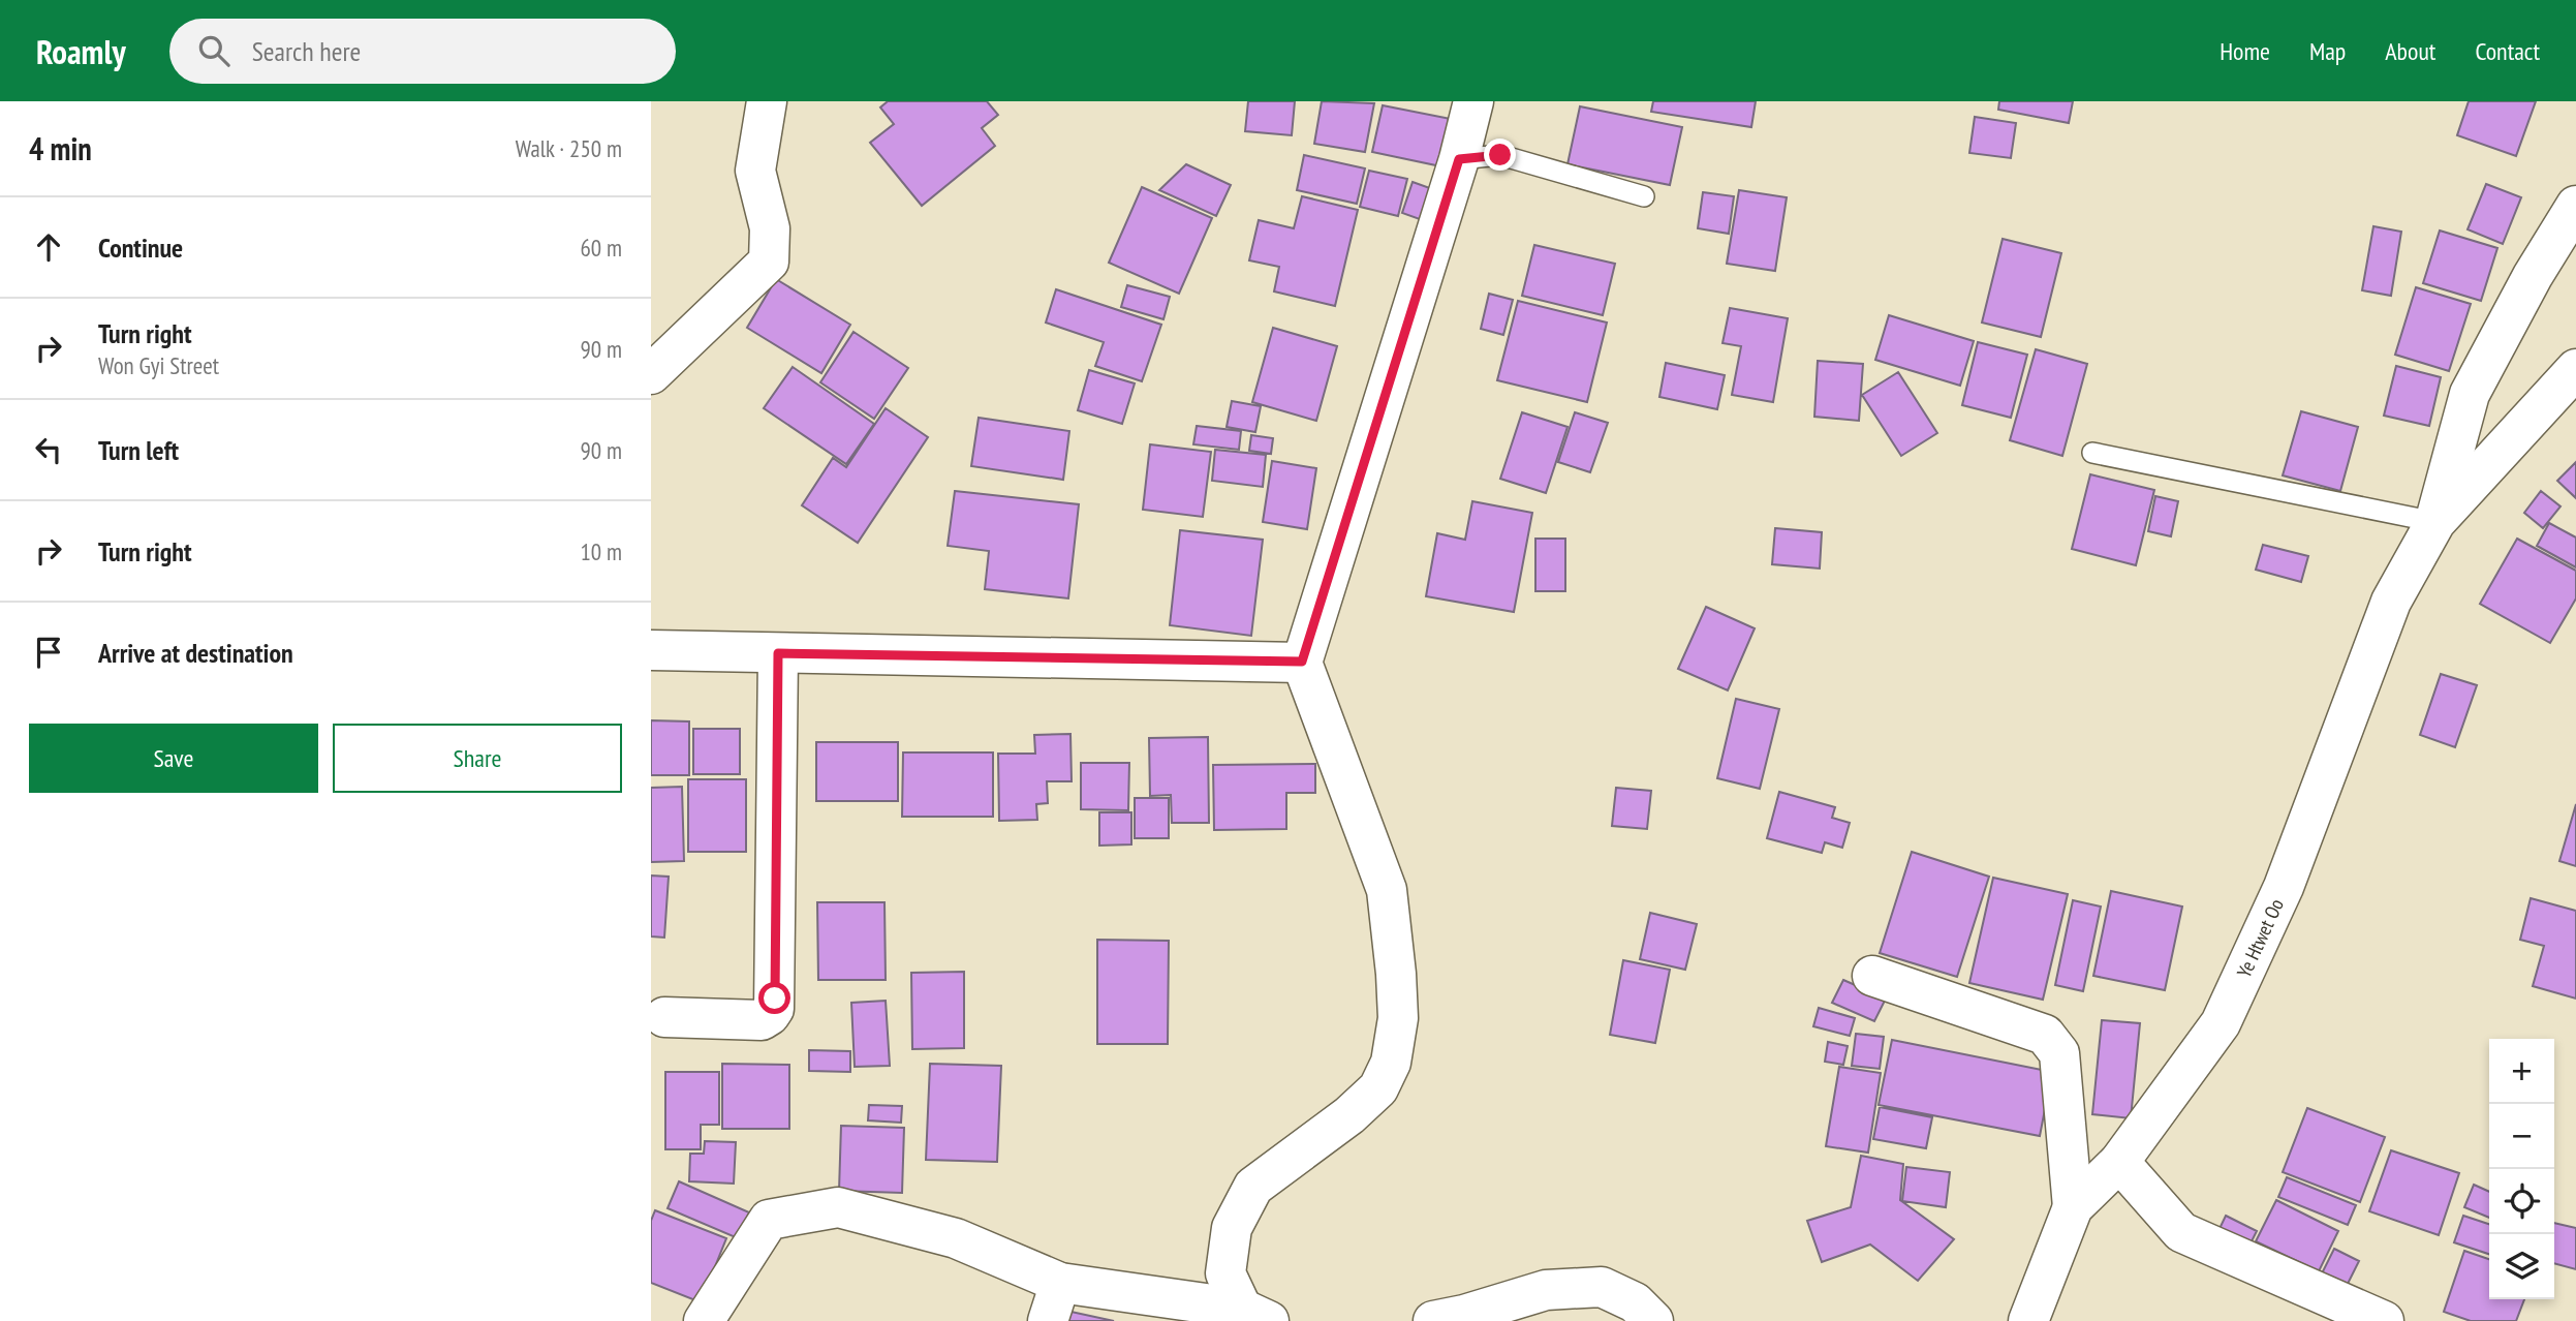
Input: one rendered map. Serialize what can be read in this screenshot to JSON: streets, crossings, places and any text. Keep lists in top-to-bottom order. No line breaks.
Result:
{"streets":{"street":["Ye Htwet Oo"]},"page":{"header":"Roamly","search":"Search here","nav":["Home","Map","About","Contact"],"heading":["4 min","Walk · 250 m"],"list":[["Continue","60 m"],["Turn right","Won Gyi Street","90 m"],["Turn left","90 m"],["Turn right","10 m"],"Arrive at destination"],"buttons":["Save","Share"],"map_buttons":["+","−"]}}
